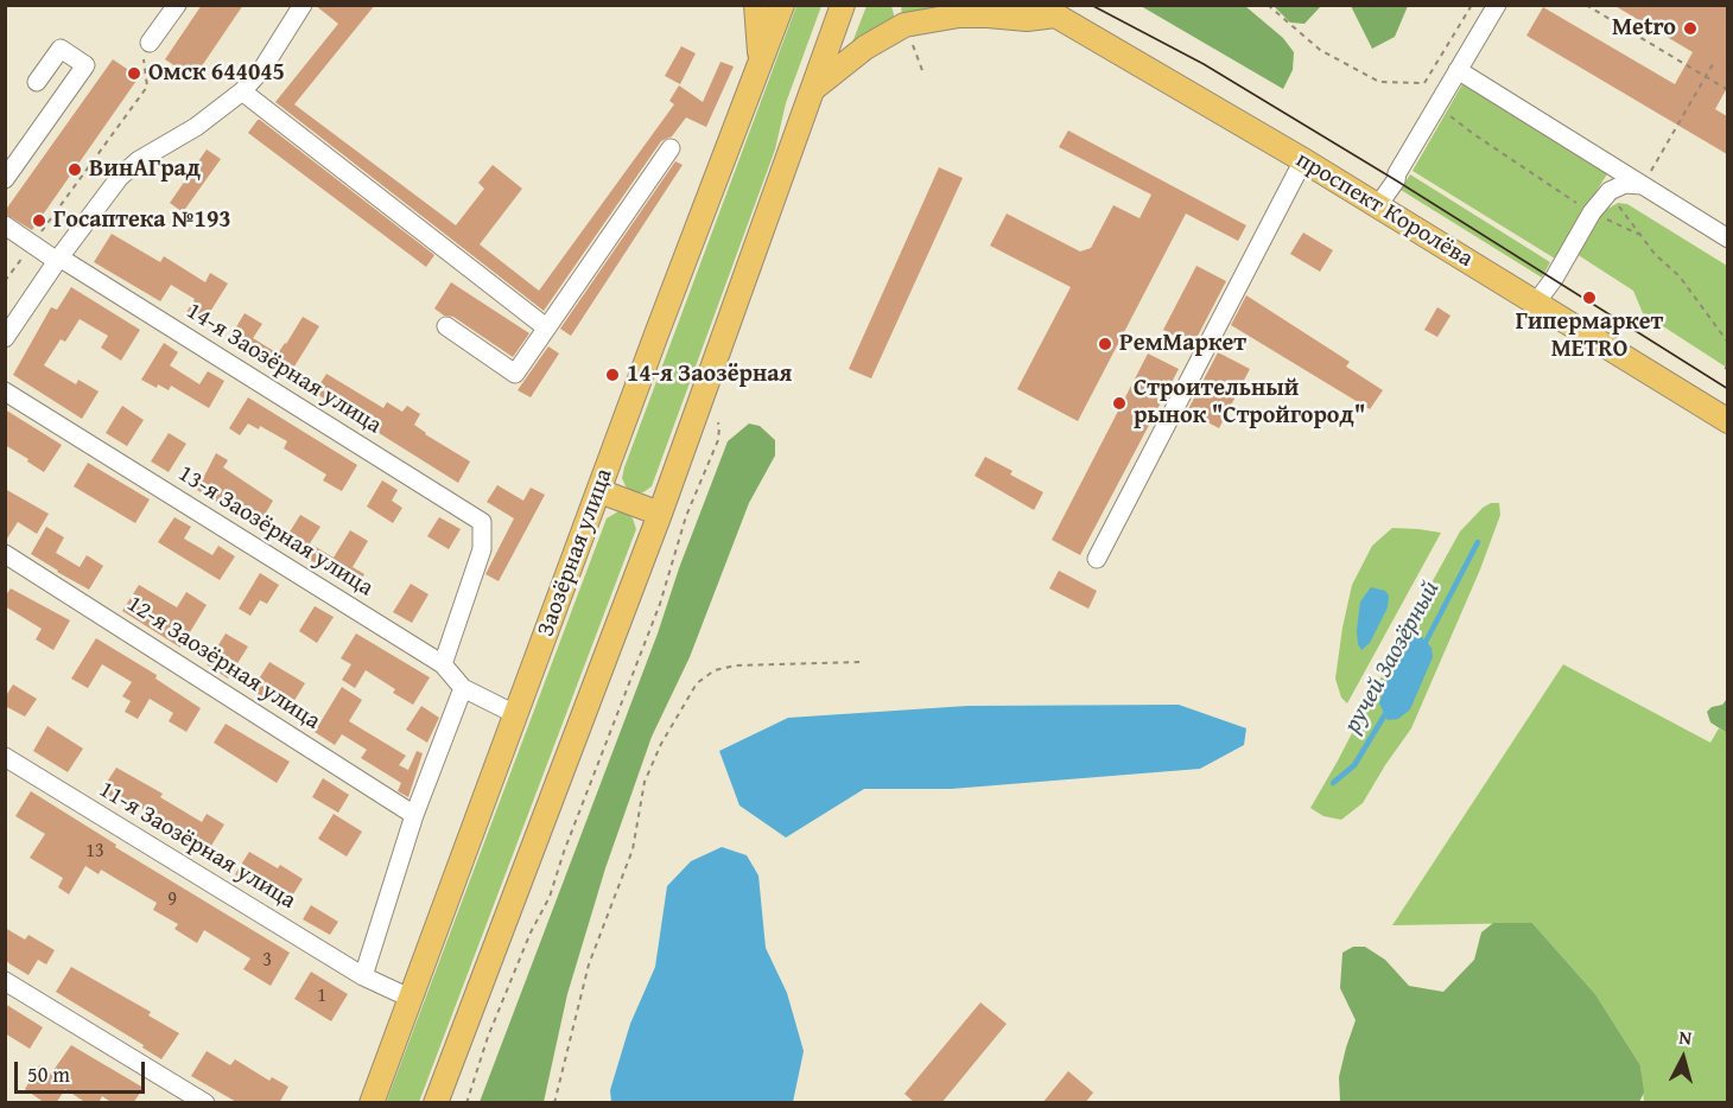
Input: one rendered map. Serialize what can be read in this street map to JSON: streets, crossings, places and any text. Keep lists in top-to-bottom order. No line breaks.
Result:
{"streets":{"main road":["проспект Королёва","Заозёрная улица"],"street":["14-я Заозёрная улица","13-я Заозёрная улица","12-я Заозёрная улица","11-я Заозёрная улица"]},"crossings":[["14-я Заозёрная улица","13-я Заозёрная улица"],["13-я Заозёрная улица","Заозёрная улица"],["Заозёрная улица","11-я Заозёрная улица"]],"water":["ручей Заозёрный"],"places":["Metro","Омск 644045","ВинАГрад","Госаптека №193","Гипермаркет METRO","РемМаркет","14-я Заозёрная","Строительный рынок \"Стройгород\""],"house_numbers":["13","9","3","1"],"scale_bar":"50 m","north":"top"}
